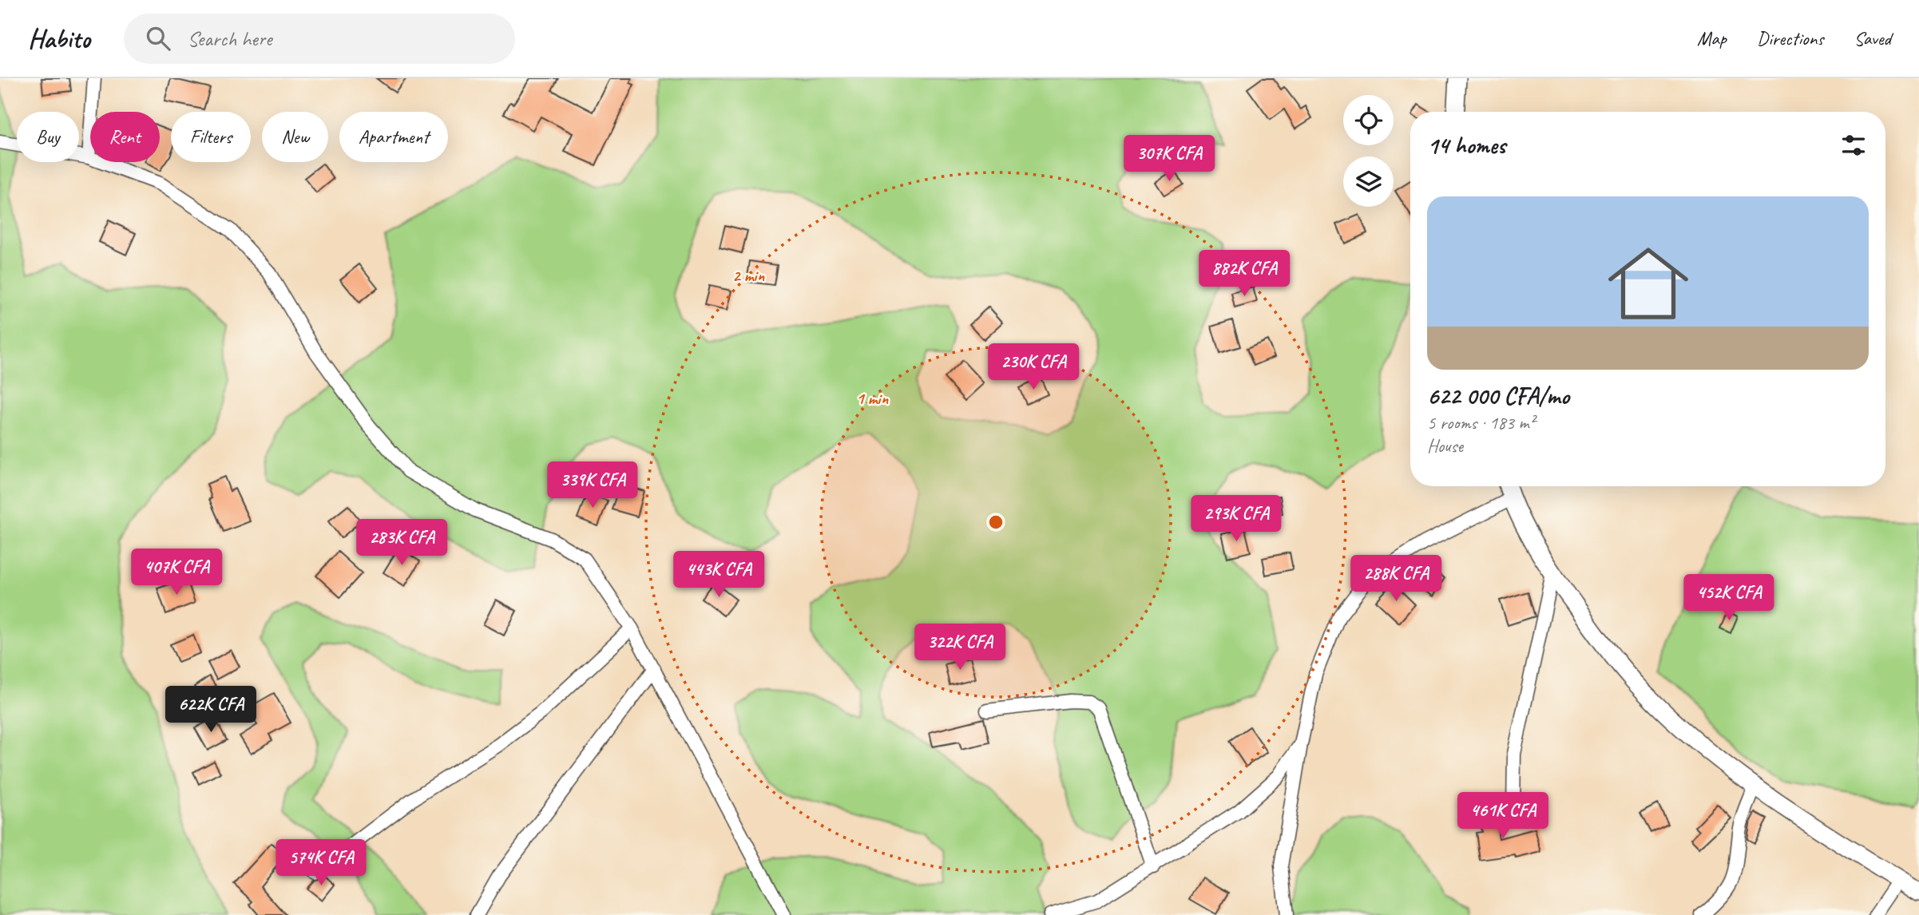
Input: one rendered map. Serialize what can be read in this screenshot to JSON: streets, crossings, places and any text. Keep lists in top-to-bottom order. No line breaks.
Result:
{"page":{"header":"Habito","search":"Search here","nav":["Map","Directions","Saved"],"chip":["Buy","Rent","Filters","New","Apartment"],"heading":"14 homes","price":["307K CFA","882K CFA","230K CFA","339K CFA","293K CFA","283K CFA","407K CFA","443K CFA","288K CFA","452K CFA","322K CFA","622K CFA","461K CFA","574K CFA"],"list":[{"name":"622 000 CFA/mo","note":"5 rooms · 183 m² · House"}]},"rings":["2 min","1 min"]}
